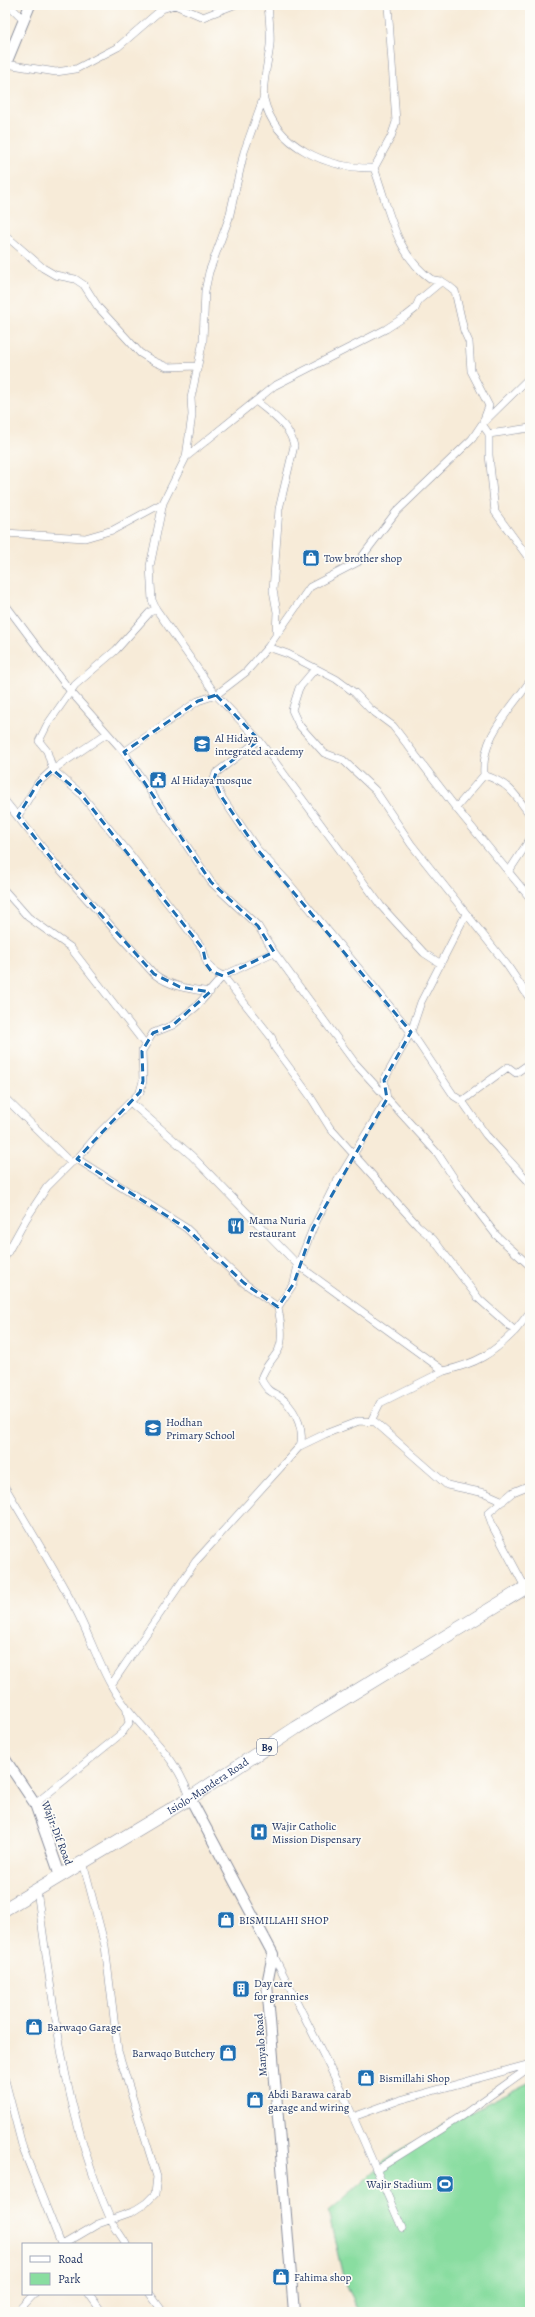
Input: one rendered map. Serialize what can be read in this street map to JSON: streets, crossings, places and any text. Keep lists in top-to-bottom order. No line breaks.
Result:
{"streets":{"highway":["B9","Isiolo-Mandera Road"],"street":["Wajir-Dif Road","Manyalo Road"]},"crossings":[["Isiolo-Mandera Road","Wajir-Dif Road"]],"places":{"shop":["Tow brother shop","BISMILLAHI SHOP","Barwaqo Garage","Barwaqo Butchery","Bismillahi Shop","Abdi Barawa carab garage and wiring","Fahima shop"],"school or university":["Al Hidaya integrated academy","Hodhan Primary School"],"public building":["Al Hidaya mosque"],"restaurant":["Mama Nuria restaurant"],"hospital":["Wajir Catholic Mission Dispensary"],"building":["Day care for grannies"],"sports":["Wajir Stadium"]},"legend":["Road","Park"]}
